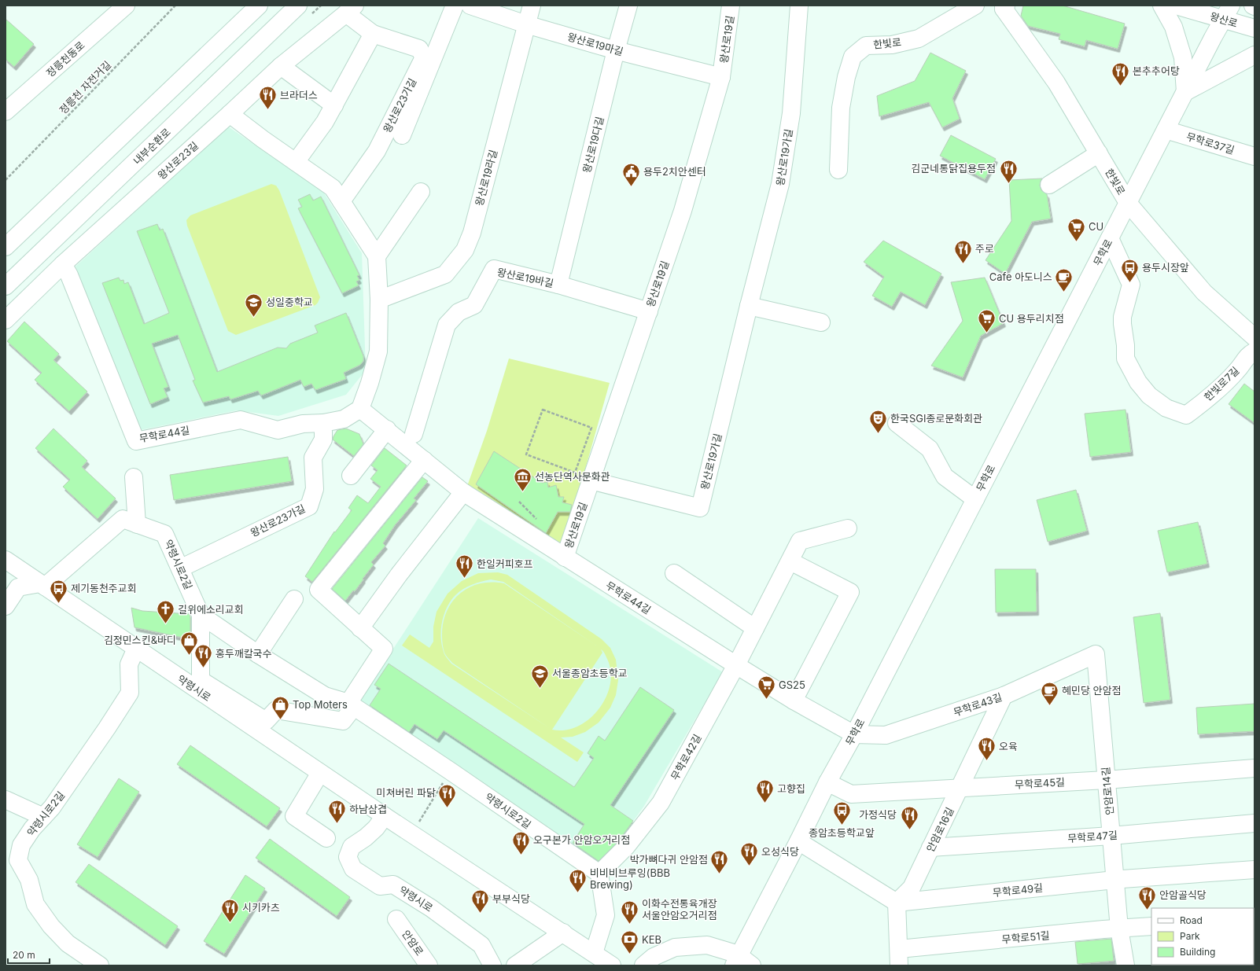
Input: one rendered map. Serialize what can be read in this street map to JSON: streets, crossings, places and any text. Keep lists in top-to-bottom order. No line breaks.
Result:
{"streets":{"main road":["왕산로","왕산로19길","한빛로","왕산로19마길","정릉천동로","왕산로23가길","무학로37길","왕산로19다길","내부순환로","왕산로19가길","왕산로23길","왕산로19라길","무학로","왕산로19바길","한빛로7길","무학로44길","약령시로2길","약령시로","무학로43길","무학로42길","무학로45길","안암로14길","안암로16길","무학로47길","무학로49길","무학로51길","안암로"],"path":["정릉천 자전거길"]},"crossings":[["왕산로","무학로"],["왕산로19길","왕산로19마길"],["왕산로19길","왕산로19가길"],["왕산로19길","왕산로19바길"],["왕산로19길","무학로44길"],["한빛로","무학로"],["왕산로19마길","왕산로19다길"],["왕산로19마길","왕산로19라길"],["왕산로23가길","왕산로23길"],["왕산로23가길","무학로44길"],["왕산로23가길","약령시로2길"],["무학로37길","무학로"],["왕산로19다길","왕산로19바길"],["왕산로23길","무학로44길"],["무학로","한빛로7길"],["무학로","무학로44길"],["무학로","무학로43길"],["무학로","무학로45길"],["무학로44길","무학로43길"],["무학로44길","무학로42길"],["약령시로2길","약령시로"],["약령시로2길","무학로42길"],["무학로43길","안암로14길"],["무학로43길","안암로16길"],["무학로45길","안암로14길"],["무학로45길","안암로16길"],["안암로14길","무학로47길"],["안암로14길","무학로49길"],["안암로14길","무학로51길"],["안암로16길","무학로47길"],["안암로16길","무학로49길"]],"places":{"restaurant":["본추추어탕","브라더스","김군네통닭집용두점","주로","한일커피호프","홍두깨칼국수","오육","고향집","미쳐버린 파닭","하남삼겹","가정식당","오구본가 안암오거리점","오성식당","박가뼈다귀 안암점","비비비브루잉(BBB Brewing)","안암골식당","부부식당","시키카츠","이화수전통육개장 서울안암오거리점"],"public building":["용두2치안센터"],"supermarket":["CU","CU 용두리치점","GS25"],"bus stop":["용두시장앞","제기동천주교회","종암초등학교앞"],"cafe":["Cafe 아도니스","혜민당 안암점"],"school or university":["성일중학교","서울종암초등학교"],"theatre":["한국SGI종로문화회관"],"museum":["선농단역사문화관"],"church":["길위에소리교회"],"shop":["김정민스킨&바디","Top Moters"],"bank":["KEB"]},"legend":["Road","Park","Building"],"scale_bar":"20 m"}
